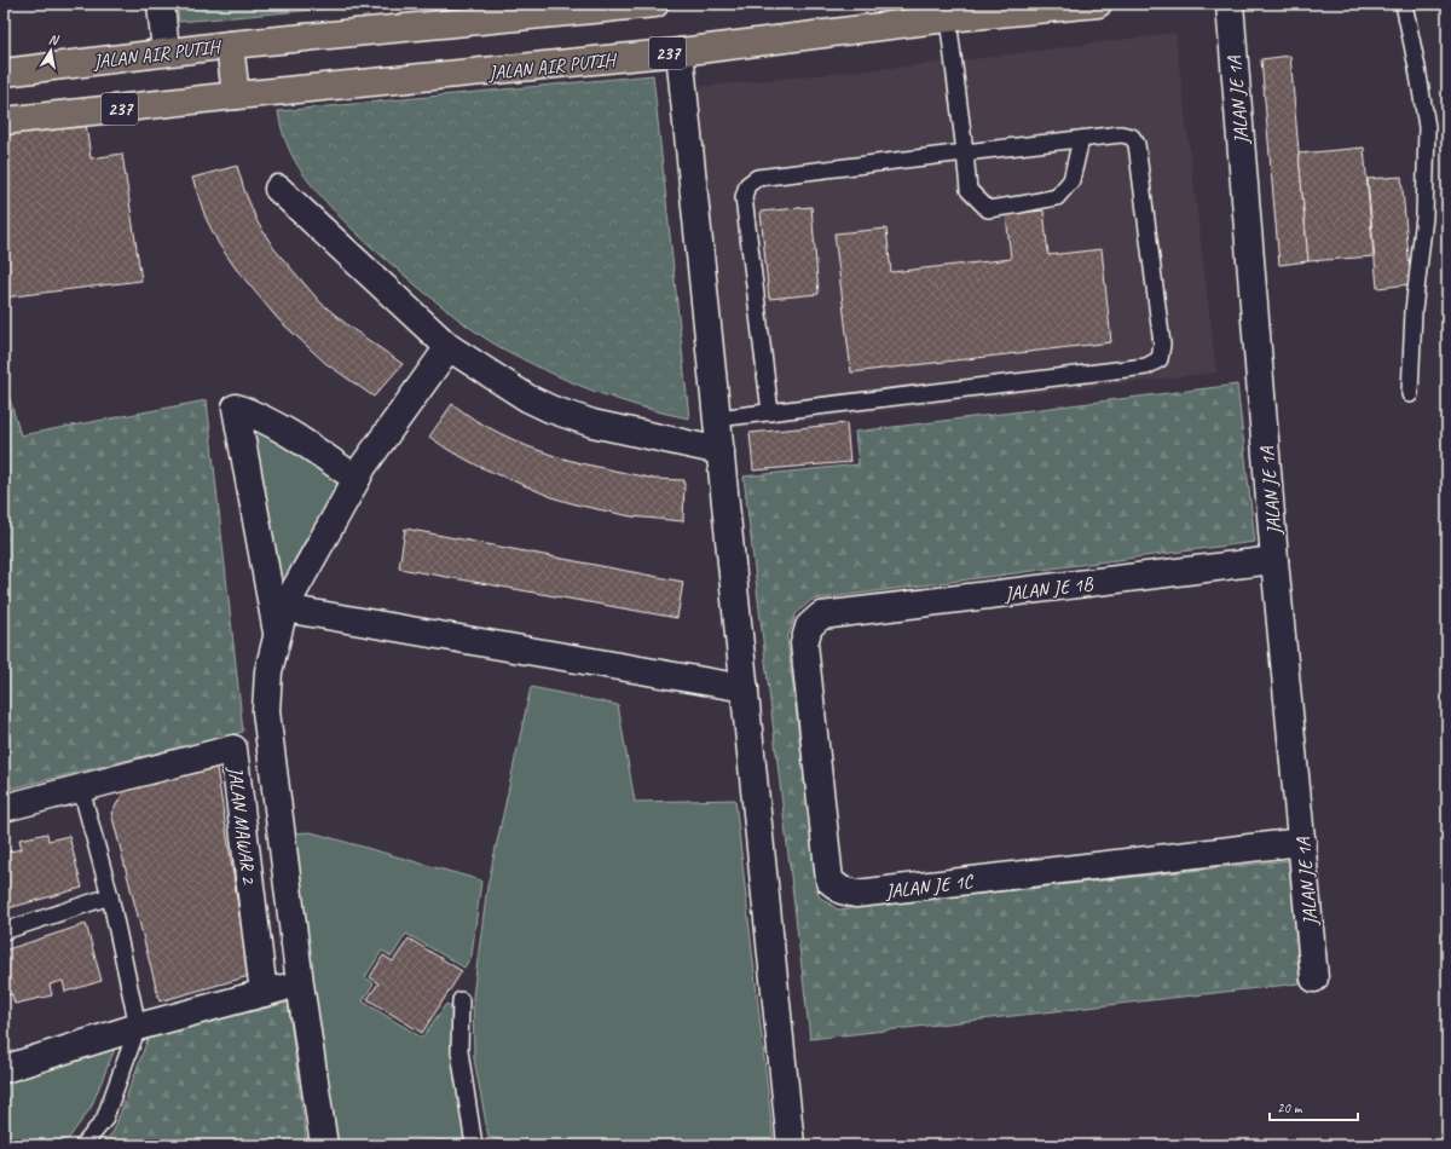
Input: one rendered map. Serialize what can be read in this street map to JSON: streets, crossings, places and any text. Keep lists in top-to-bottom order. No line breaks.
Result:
{"streets":{"main road":["JALAN AIR PUTIH","237"],"street":["JALAN JE 1A","JALAN JE 1B","JALAN MAWAR 2","JALAN JE 1C"]},"crossings":[["JALAN JE 1A","JALAN JE 1B"],["JALAN JE 1A","JALAN JE 1C"],["JALAN JE 1B","JALAN JE 1C"]],"scale_bar":"20 m","north":"top"}
